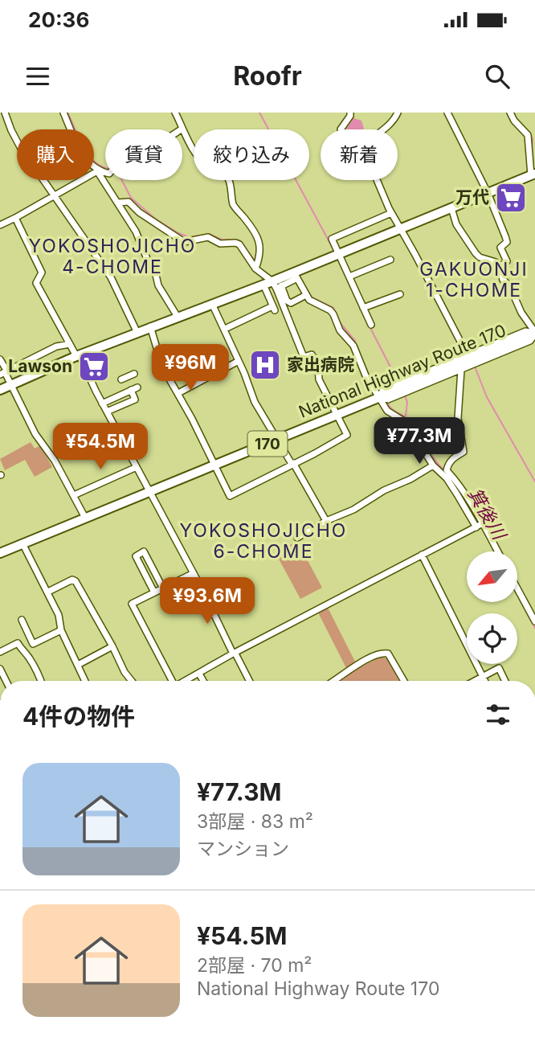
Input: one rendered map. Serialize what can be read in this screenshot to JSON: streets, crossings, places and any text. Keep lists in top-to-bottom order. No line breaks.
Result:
{"streets":{"highway":["National Highway Route 170","170"]},"districts":["YOKOSHOJICHO 4-CHOME","GAKUONJI 1-CHOME","YOKOSHOJICHO 6-CHOME"],"water":["箕後川"],"places":{"supermarket":["万代","Lawson"],"hospital":["家出病院"]},"north":"bottom left","page":{"status":"20:36","header":"Roofr","chip":["購入","賃貸","絞り込み","新着"],"price":["¥96M","¥77.3M","¥54.5M","¥93.6M"],"heading":"4件の物件","list":[{"name":"¥77.3M","note":"3部屋 · 83 m² · マンション"},{"name":"¥54.5M","note":"2部屋 · 70 m² · National Highway Route 170"}]}}
